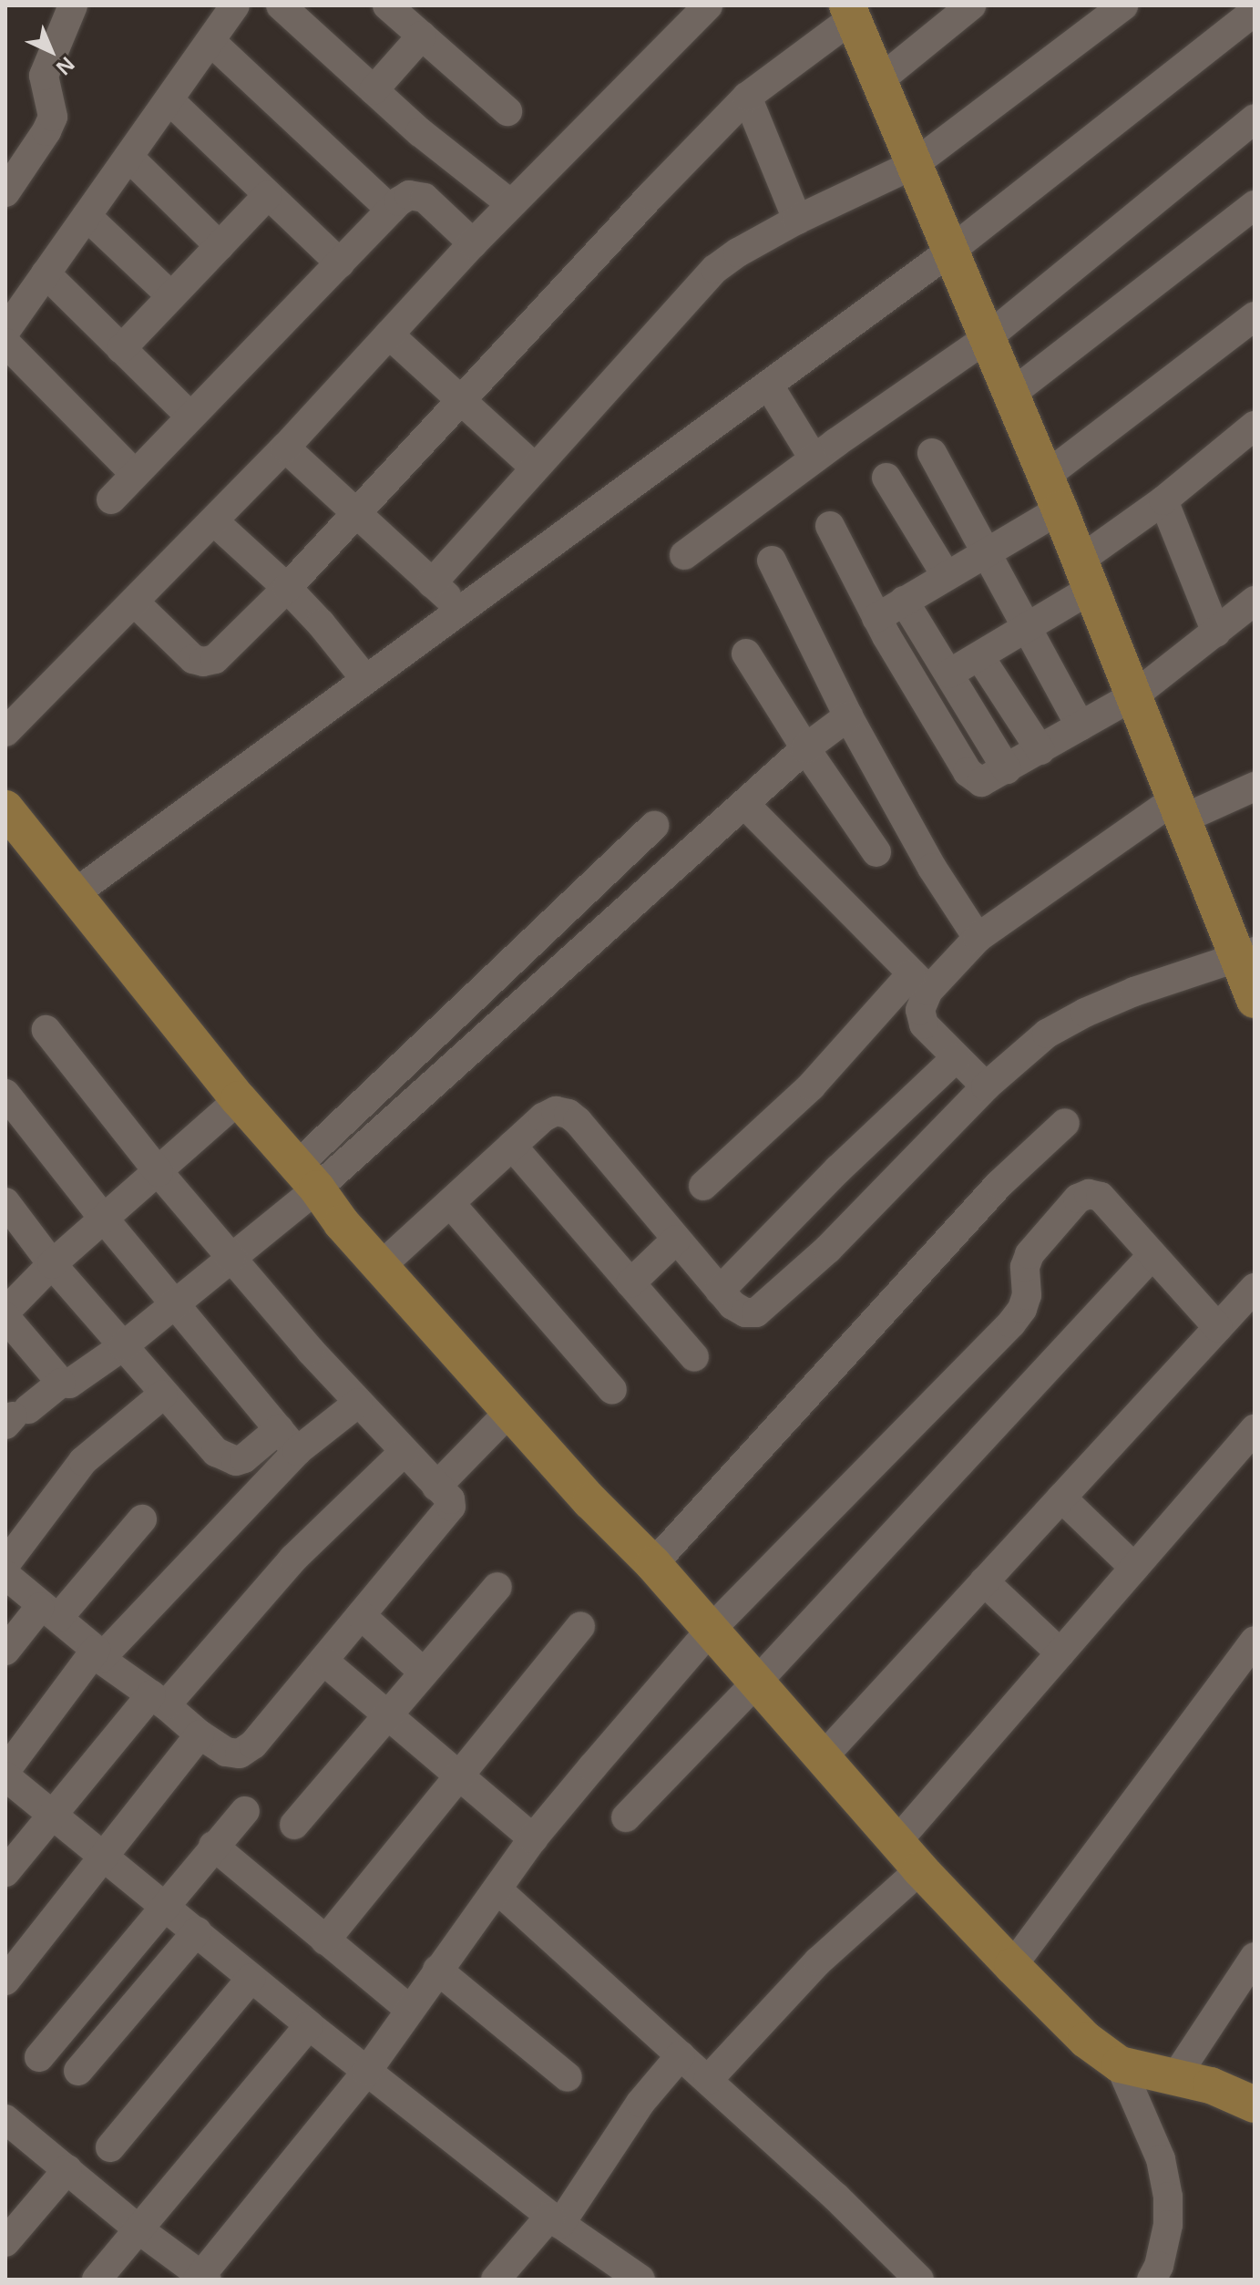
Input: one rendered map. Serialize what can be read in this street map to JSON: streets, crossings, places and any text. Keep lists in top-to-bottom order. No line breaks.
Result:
{"north":"bottom right"}
